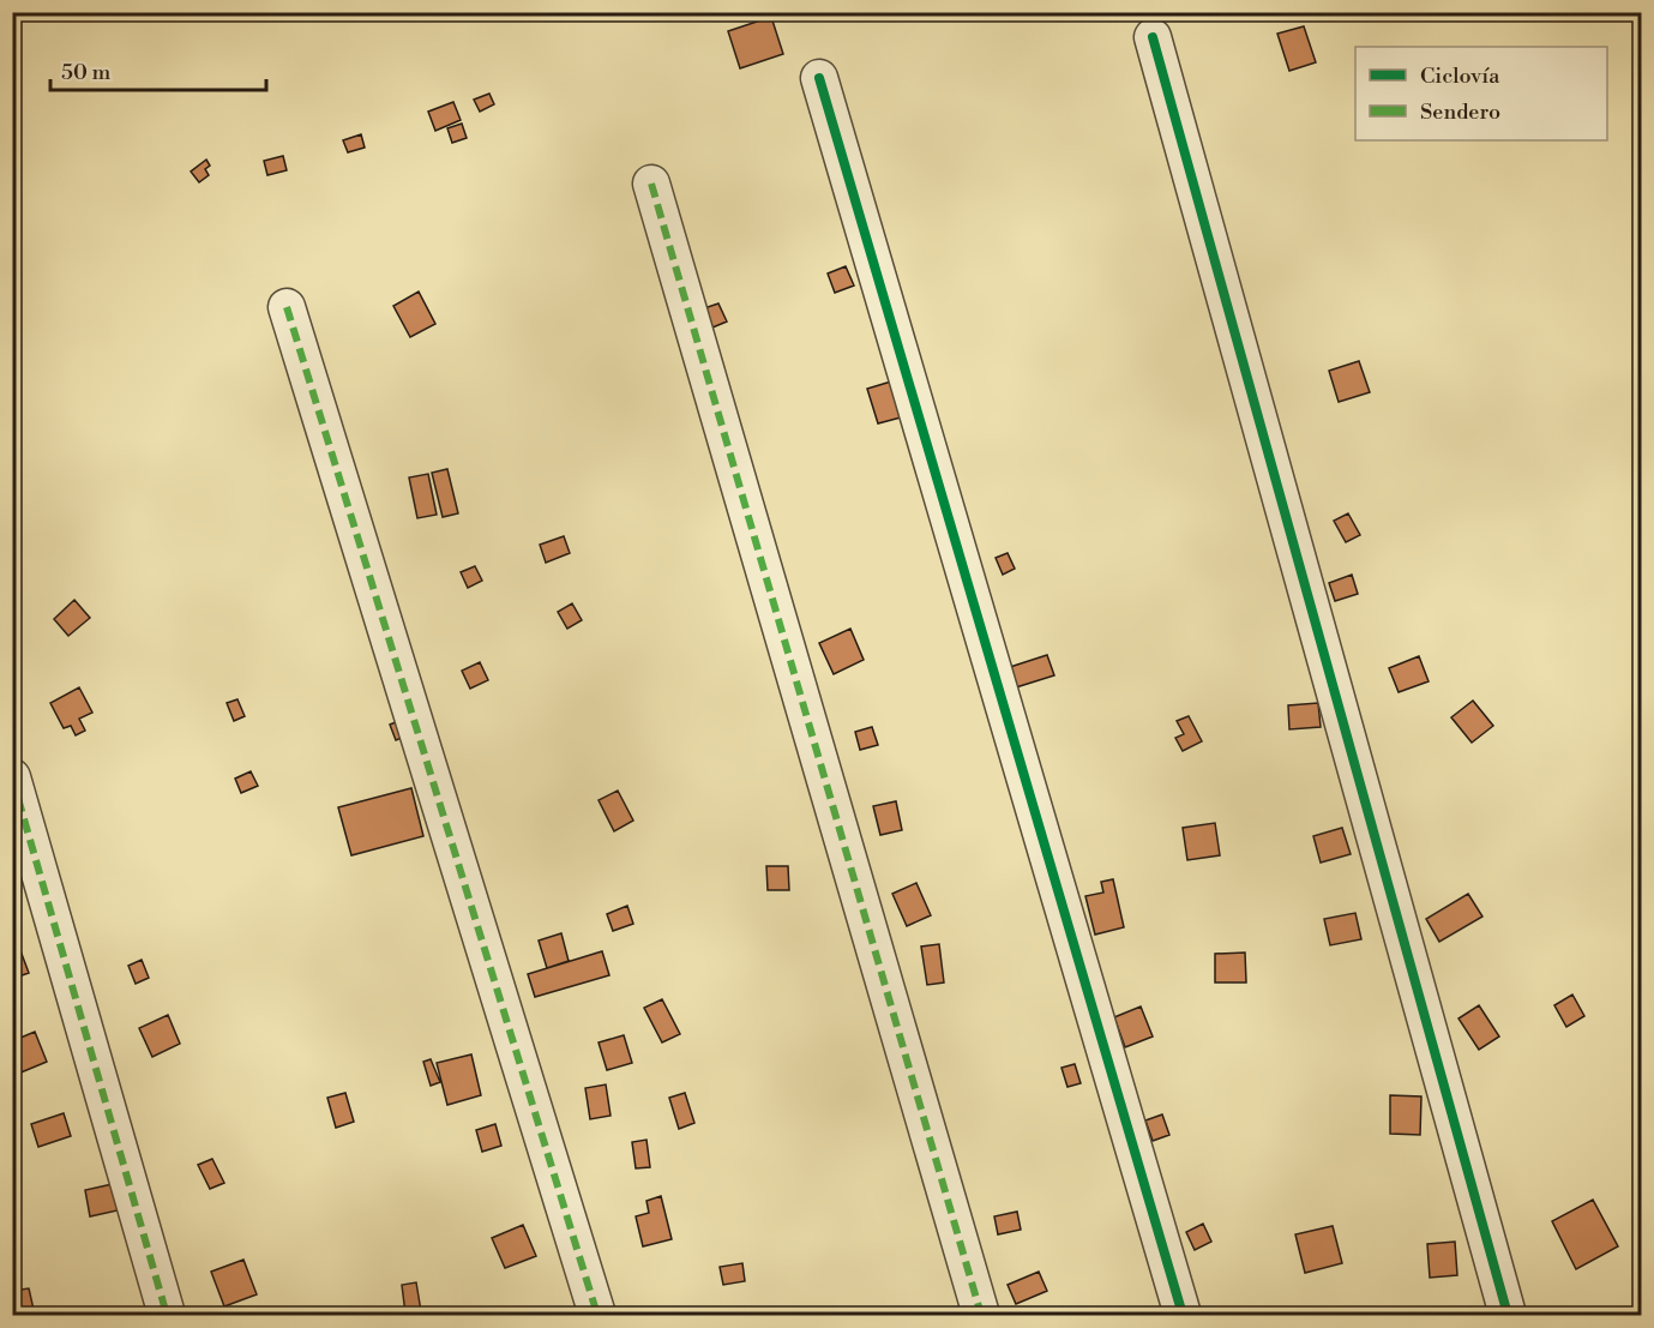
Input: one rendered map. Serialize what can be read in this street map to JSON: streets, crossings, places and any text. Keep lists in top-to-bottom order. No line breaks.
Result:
{"legend":["Ciclovía","Sendero"],"scale_bar":"50 m"}
